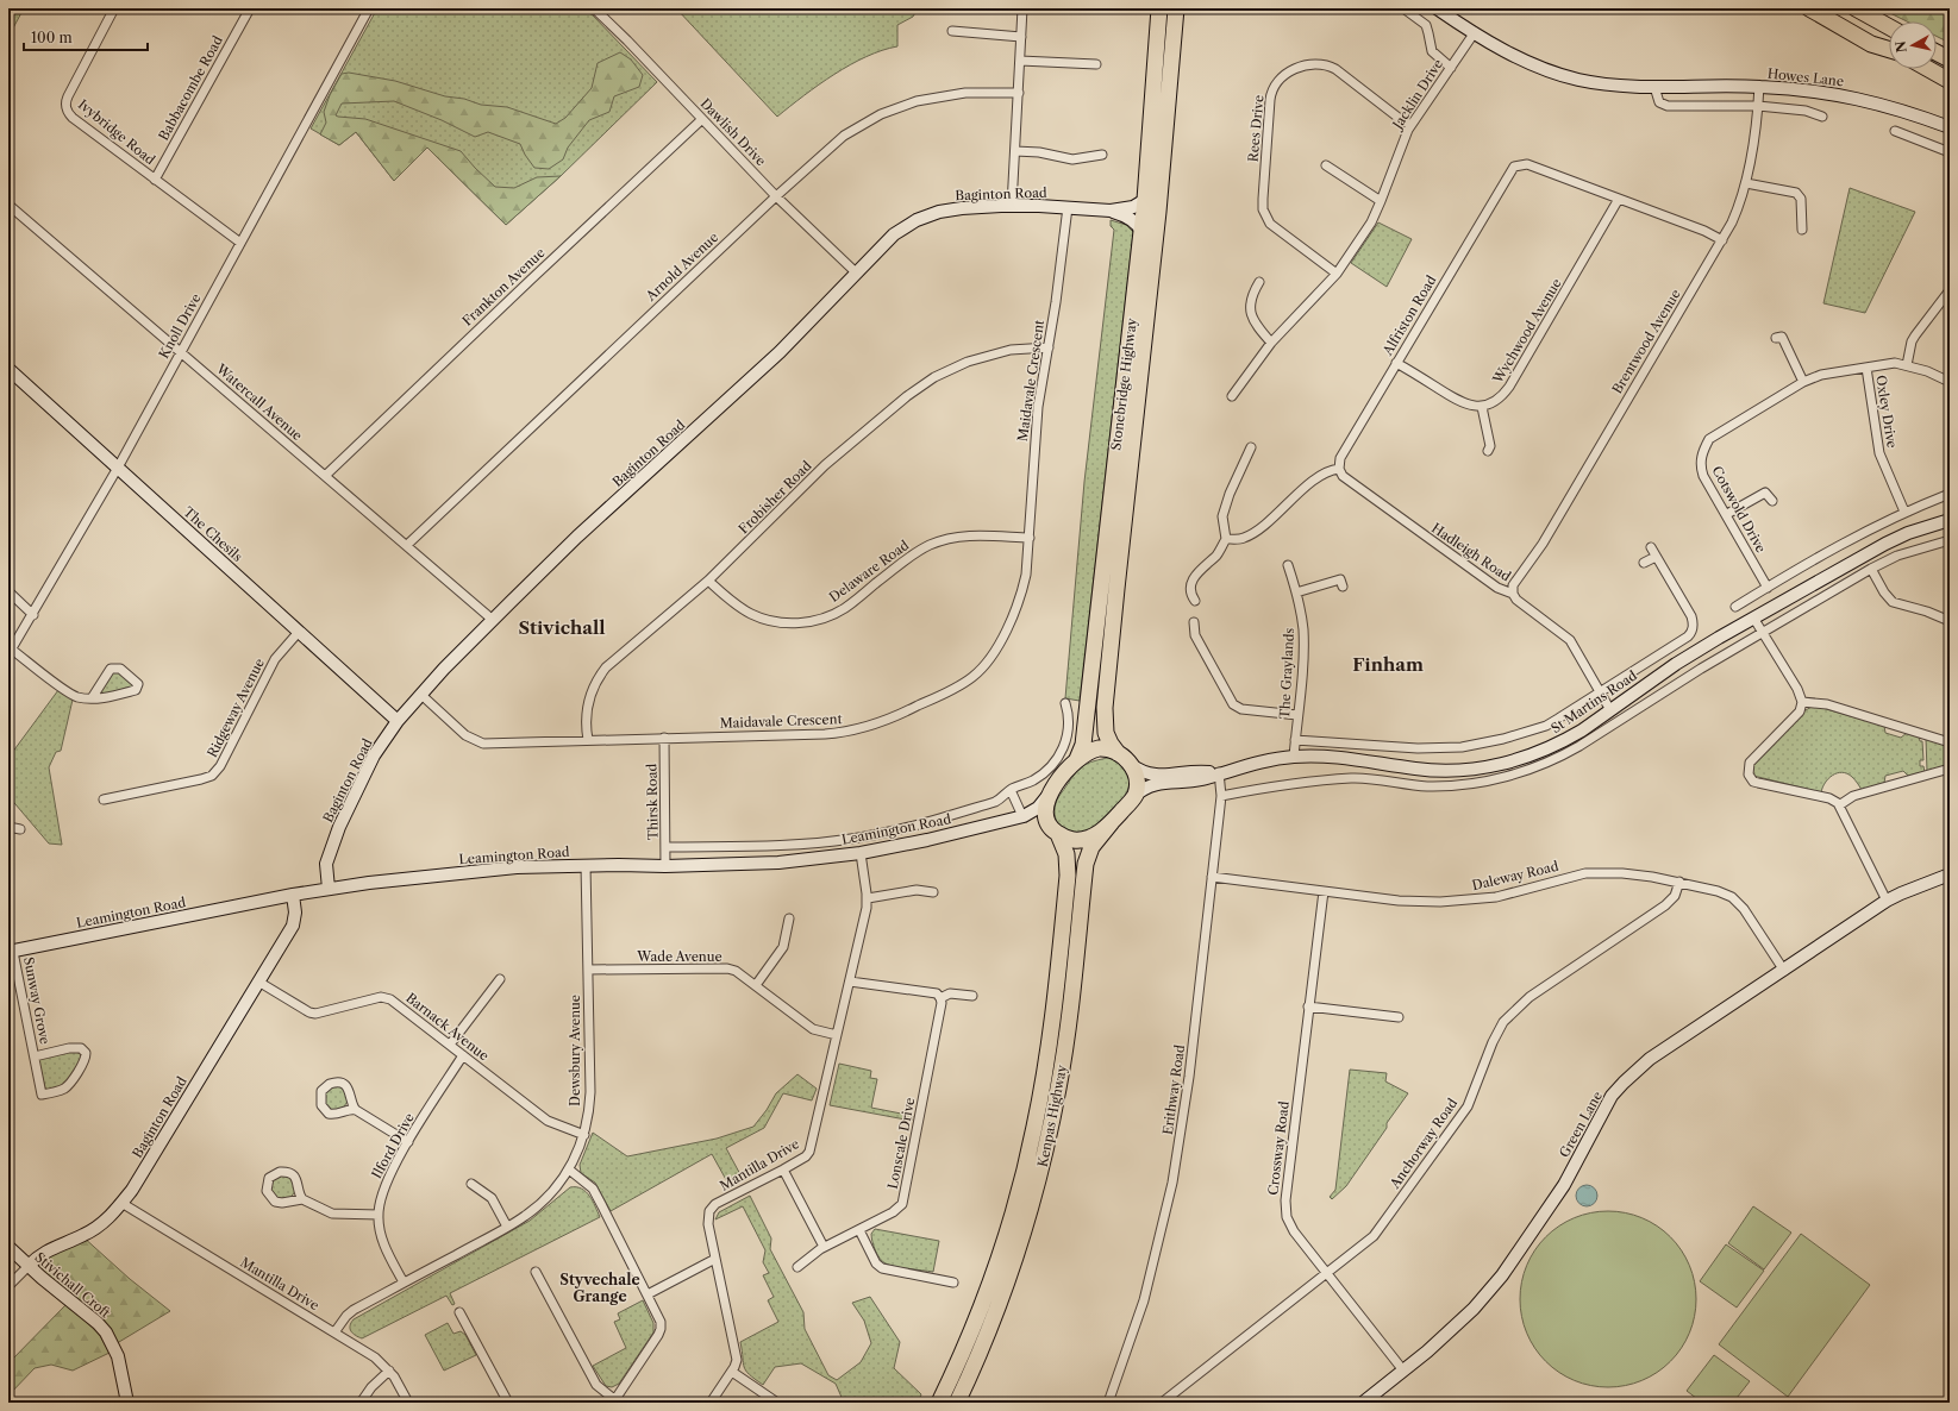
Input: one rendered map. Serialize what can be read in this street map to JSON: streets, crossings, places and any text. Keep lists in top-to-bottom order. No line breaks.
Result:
{"streets":{"highway":["Stonebridge Highway","Kenpas Highway"],"street":["Howes Lane","Babbacombe Road","Jacklin Drive","Rees Drive","Ivybridge Road","Dawlish Drive","Baginton Road","Arnold Avenue","Frankton Avenue","Alfriston Road","Knoll Drive","Wychwood Avenue","Brentwood Avenue","Maidavale Crescent","Watercall Avenue","Oxley Drive","Frobisher Road","Cotswold Drive","The Chesils","Hadleigh Road","Delaware Road","The Graylands","St Martins Road","Ridgeway Avenue","Thirsk Road","Leamington Road","Daleway Road","Wade Avenue","Sunway Grove","Barnack Avenue","Dewsbury Avenue","Erithway Road","Green Lane","Lonscale Drive","Anchorway Road","Ilford Drive","Crossway Road","Mantilla Drive","Stivichall Croft"]},"crossings":[["Howes Lane","Jacklin Drive"],["Howes Lane","Brentwood Avenue"],["Babbacombe Road","Ivybridge Road"],["Jacklin Drive","Rees Drive"],["Ivybridge Road","Knoll Drive"],["Dawlish Drive","Baginton Road"],["Dawlish Drive","Arnold Avenue"],["Dawlish Drive","Frankton Avenue"],["Baginton Road","Maidavale Crescent"],["Baginton Road","Stonebridge Highway"],["Baginton Road","Watercall Avenue"],["Baginton Road","The Chesils"],["Baginton Road","Leamington Road"],["Baginton Road","Barnack Avenue"],["Baginton Road","Mantilla Drive"],["Baginton Road","Stivichall Croft"],["Arnold Avenue","Watercall Avenue"],["Frankton Avenue","Watercall Avenue"],["Alfriston Road","Wychwood Avenue"],["Alfriston Road","Brentwood Avenue"],["Alfriston Road","Hadleigh Road"],["Knoll Drive","Watercall Avenue"],["Knoll Drive","The Chesils"],["Brentwood Avenue","Hadleigh Road"],["Maidavale Crescent","Frobisher Road"],["Maidavale Crescent","Delaware Road"],["Maidavale Crescent","Thirsk Road"],["Stonebridge Highway","St Martins Road"],["Stonebridge Highway","Leamington Road"],["Stonebridge Highway","Kenpas Highway"],["Oxley Drive","Cotswold Drive"],["Frobisher Road","Delaware Road"],["The Chesils","Ridgeway Avenue"],["Hadleigh Road","St Martins Road"],["The Graylands","St Martins Road"],["St Martins Road","Leamington Road"],["St Martins Road","Erithway Road"],["St Martins Road","Kenpas Highway"],["Thirsk Road","Leamington Road"],["Leamington Road","Sunway Grove"],["Leamington Road","Dewsbury Avenue"],["Leamington Road","Kenpas Highway"],["Leamington Road","Mantilla Drive"],["Daleway Road","Erithway Road"],["Daleway Road","Green Lane"],["Daleway Road","Anchorway Road"],["Daleway Road","Crossway Road"],["Wade Avenue","Dewsbury Avenue"],["Wade Avenue","Mantilla Drive"],["Barnack Avenue","Dewsbury Avenue"],["Barnack Avenue","Ilford Drive"],["Dewsbury Avenue","Ilford Drive"],["Dewsbury Avenue","Mantilla Drive"],["Green Lane","Crossway Road"],["Anchorway Road","Crossway Road"]],"districts":["Stivichall","Finham","Styvechale Grange"],"scale_bar":"100 m","north":"left"}
